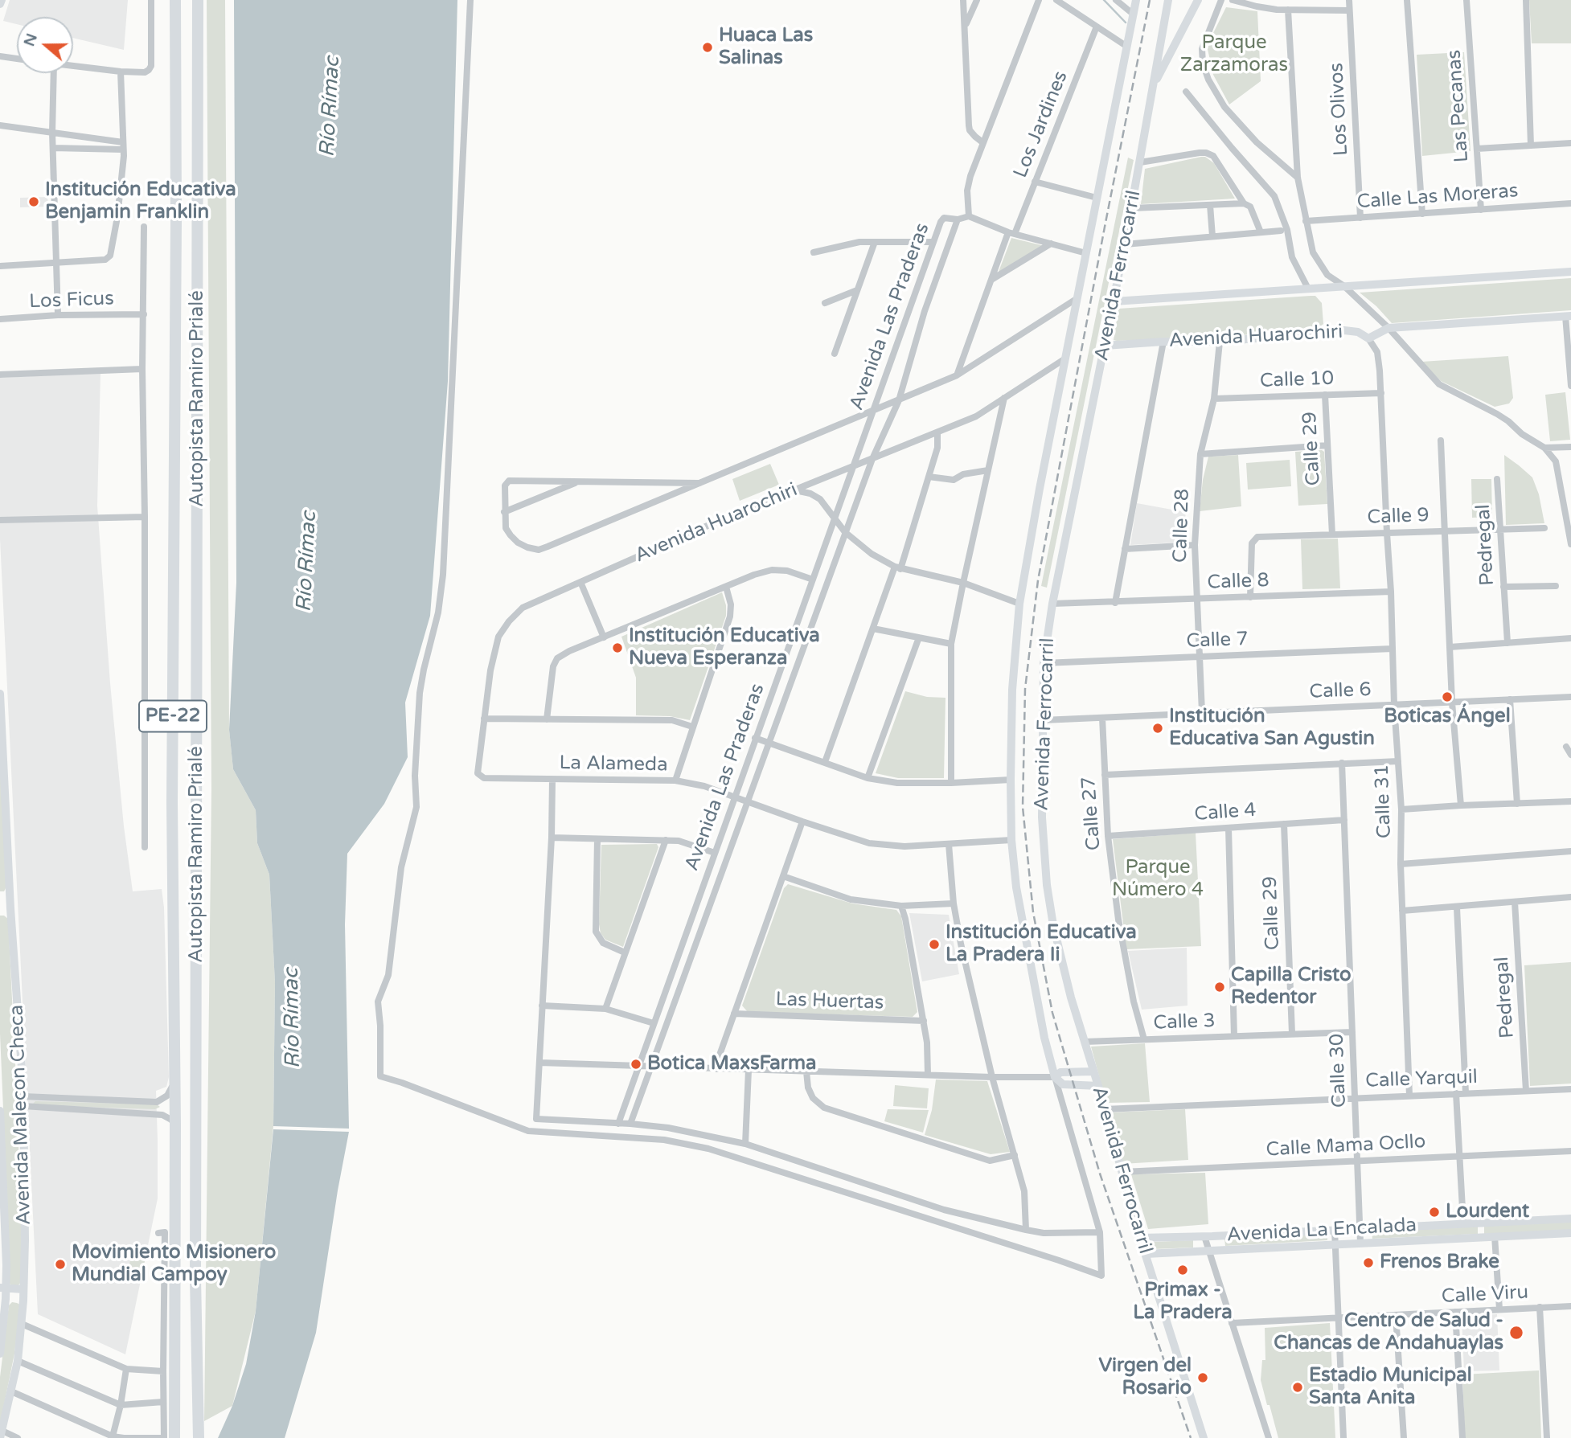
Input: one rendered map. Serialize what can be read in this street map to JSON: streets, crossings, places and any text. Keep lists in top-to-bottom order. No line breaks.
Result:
{"streets":{"highway":["Autopista Ramiro Prialé","PE-22"],"street":["Las Pecanas","Los Olivos","Los Jardines","Calle Las Moreras","Avenida Ferrocarril","Los Ficus","Avenida Las Praderas","Avenida Huarochiri","Calle 10","Calle 29","Calle 9","Calle 28","Pedregal","Calle 8","Calle 7","Calle 6","La Alameda","Calle 31","Calle 4","Calle 27","Las Huertas","Calle 3","Calle 30","Calle Yarquil","Avenida Malecon Checa","Calle Mama Ocllo","Avenida La Encalada","Calle Viru"]},"crossings":[["Las Pecanas","Calle Las Moreras"],["Los Olivos","Calle Las Moreras"],["Avenida Ferrocarril","Avenida Huarochiri"],["Avenida Ferrocarril","Calle 8"],["Avenida Ferrocarril","Calle 7"],["Avenida Ferrocarril","Calle 6"],["Avenida Ferrocarril","La Alameda"],["Avenida Ferrocarril","Calle 3"],["Avenida Ferrocarril","Calle Yarquil"],["Avenida Ferrocarril","Calle Mama Ocllo"],["Avenida Ferrocarril","Avenida La Encalada"],["Avenida Las Praderas","Avenida Huarochiri"],["Avenida Las Praderas","La Alameda"],["Avenida Huarochiri","Calle 28"],["Avenida Huarochiri","La Alameda"],["Avenida Huarochiri","Calle 31"],["Calle 10","Calle 29"],["Calle 10","Calle 28"],["Calle 10","Calle 31"],["Calle 29","Calle 9"],["Calle 29","Calle 4"],["Calle 29","Calle 3"],["Calle 9","Pedregal"],["Calle 9","Calle 8"],["Calle 9","Calle 31"],["Calle 28","Calle 8"],["Calle 28","Calle 7"],["Calle 28","Calle 6"],["Pedregal","Calle Yarquil"],["Calle 8","Calle 31"],["Calle 7","Calle 31"],["Calle 6","Calle 31"],["Calle 6","Calle 27"],["Calle 31","Calle Yarquil"],["Calle 4","Calle 27"],["Calle 4","Calle 30"],["Calle 27","Calle 3"],["Calle 3","Calle 30"],["Calle 30","Calle Yarquil"],["Calle 30","Calle Mama Ocllo"],["Calle 30","Avenida La Encalada"]],"water":["Río Rímac"],"parks":["Parque Zarzamoras","Parque Número 4"],"places":["Huaca Las Salinas","Institución Educativa Benjamin Franklin","Institución Educativa Nueva Esperanza","Boticas Ángel","Institución Educativa San Agustin","Institución Educativa La Pradera Ii","Capilla Cristo Redentor","Botica MaxsFarma","Lourdent","Frenos Brake","Movimiento Misionero Mundial Campoy","Primax - La Pradera","Centro de Salud - Chancas de Andahuaylas","Virgen del Rosario","Estadio Municipal Santa Anita"],"north":"left"}
